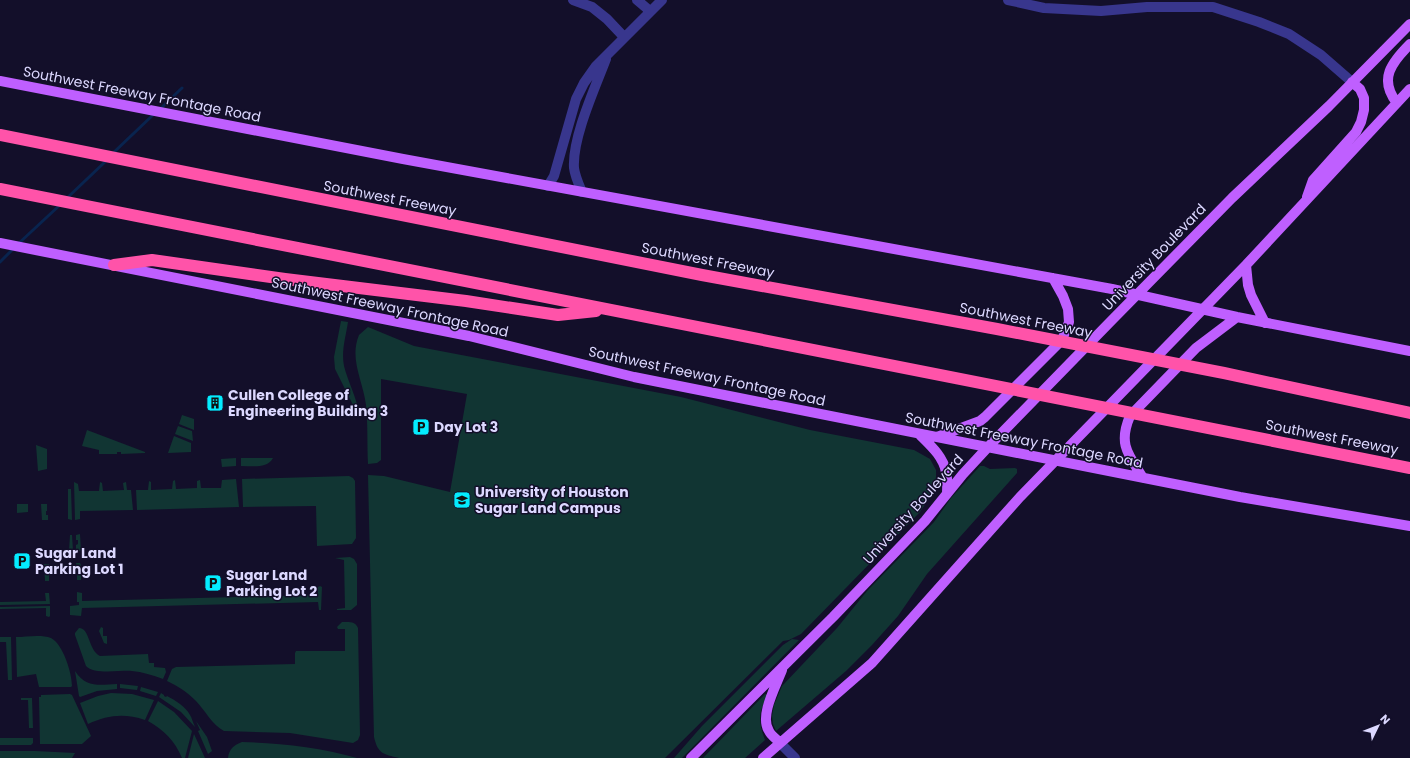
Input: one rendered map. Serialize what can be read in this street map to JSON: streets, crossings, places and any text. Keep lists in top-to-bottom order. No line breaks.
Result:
{"streets":{"highway":["Southwest Freeway"],"main road":["Southwest Freeway Frontage Road","University Boulevard"]},"crossings":[["Southwest Freeway Frontage Road","University Boulevard"]],"places":{"building":["Cullen College of Engineering Building 3"],"parking":["Day Lot 3","Sugar Land Parking Lot 1","Sugar Land Parking Lot 2"],"school or university":["University of Houston Sugar Land Campus"]},"north":"top right"}
